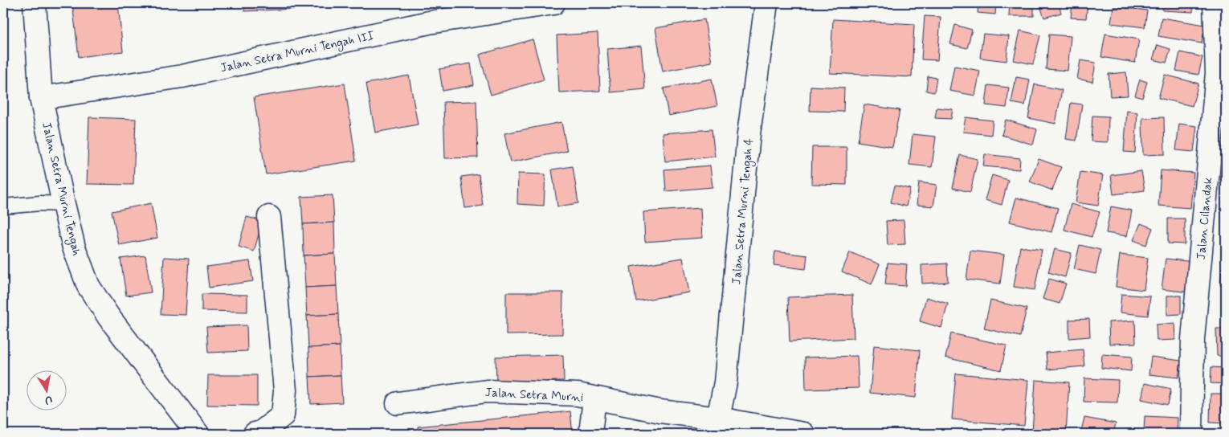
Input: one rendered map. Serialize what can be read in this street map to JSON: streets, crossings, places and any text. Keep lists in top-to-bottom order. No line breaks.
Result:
{"streets":{"street":["Jalan Setra Murni Tengah III","Jalan Setra Murni Tengah","Jalan Setra Murni Tengah 4","Jalan Cilandak","Jalan Setra Murni"]},"crossings":[["Jalan Setra Murni Tengah III","Jalan Setra Murni Tengah"],["Jalan Setra Murni Tengah 4","Jalan Setra Murni"]],"north":"bottom"}
